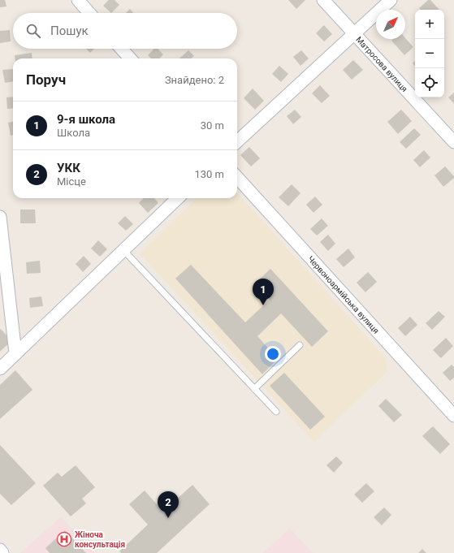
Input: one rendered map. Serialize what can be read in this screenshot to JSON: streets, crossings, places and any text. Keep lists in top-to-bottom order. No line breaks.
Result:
{"streets":{"street":["Матросова вулиця","Червоноармійська вулиця"]},"places":{"hospital":["Жіноча консультація"]},"north":"top right","page":{"map_buttons":["+","−"],"search":"Пошук","heading":["Поруч","Знайдено: 2"],"list":[{"mark":"1","name":"9-я школа","note":"Школа","value":"30 m"},{"mark":"2","name":"УКК","note":"Місце","value":"130 m"}],"pins":["1","2"]}}
